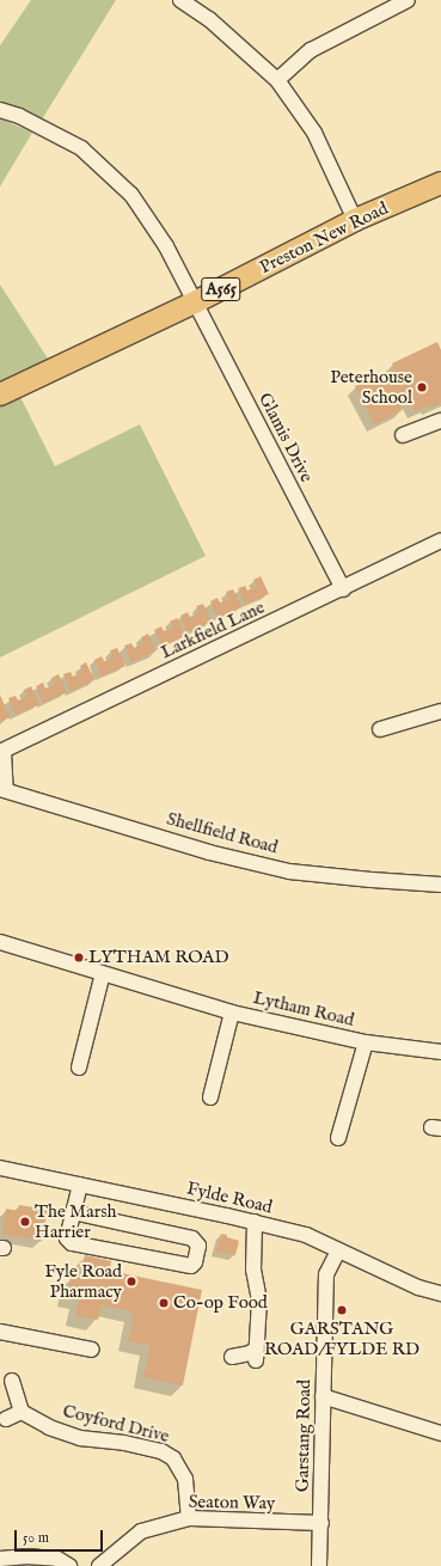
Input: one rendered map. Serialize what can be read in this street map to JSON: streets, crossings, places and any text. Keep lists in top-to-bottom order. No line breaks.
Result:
{"streets":{"highway":["Preston New Road","A565"],"street":["Glamis Drive","Larkfield Lane","Shellfield Road","Lytham Road","Fylde Road","Coyford Drive","Garstang Road","Seaton Way"]},"crossings":[["Preston New Road","Glamis Drive"],["Glamis Drive","Larkfield Lane"],["Fylde Road","Garstang Road"],["Coyford Drive","Seaton Way"],["Garstang Road","Seaton Way"]],"places":["Peterhouse School","LYTHAM ROAD","The Marsh Harrier","Fyle Road Pharmacy","Co-op Food","GARSTANG ROAD/FYLDE RD"],"scale_bar":"50 m"}
